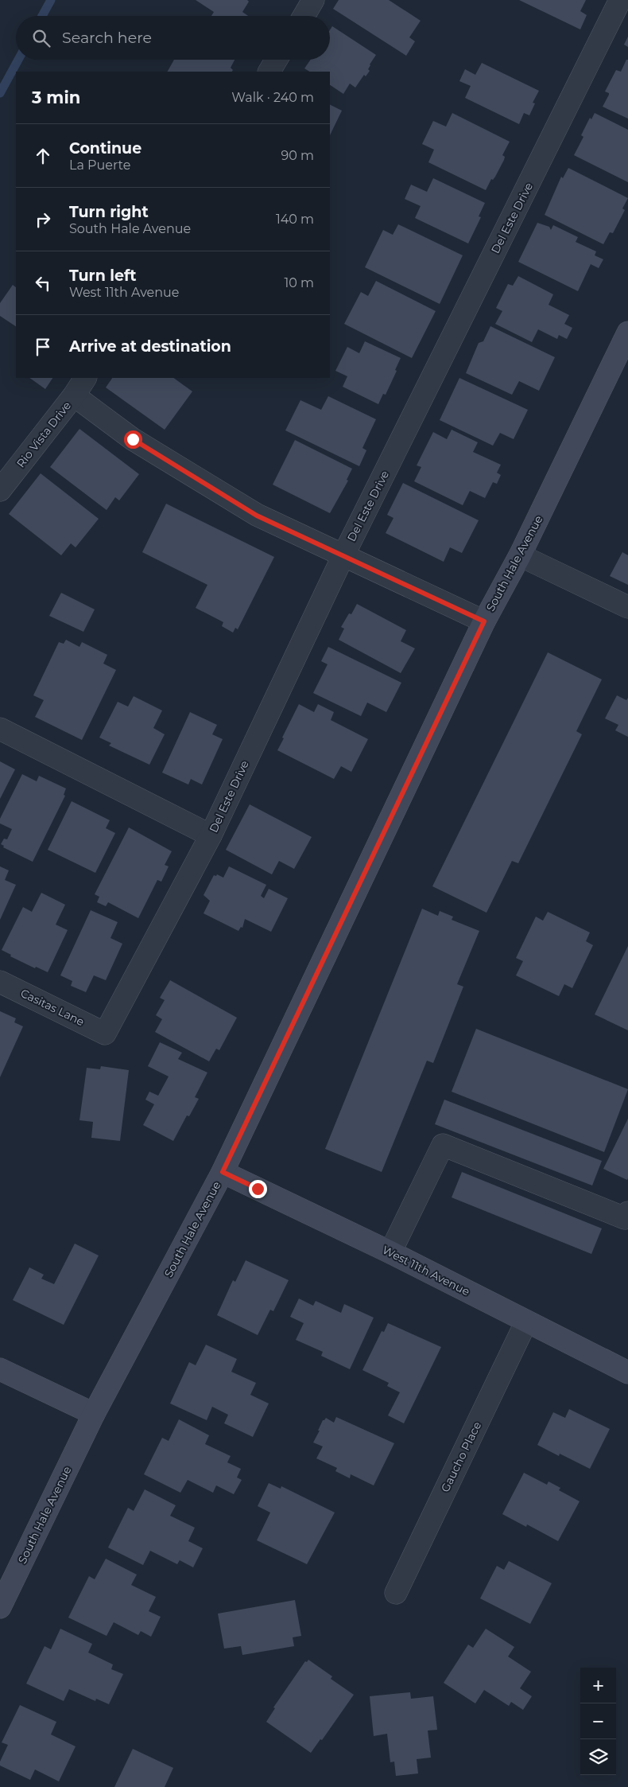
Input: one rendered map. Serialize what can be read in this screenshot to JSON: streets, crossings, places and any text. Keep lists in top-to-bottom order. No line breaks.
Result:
{"streets":{"street":["Del Este Drive","Rio Vista Drive","South Hale Avenue","Casitas Lane","West 11th Avenue","Gaucho Place"]},"crossings":[["Del Este Drive","Casitas Lane"],["South Hale Avenue","West 11th Avenue"],["West 11th Avenue","Gaucho Place"]],"page":{"search":"Search here","heading":["3 min","Walk · 240 m"],"list":[["Continue","La Puerte","90 m"],["Turn right","South Hale Avenue","140 m"],["Turn left","West 11th Avenue","10 m"],"Arrive at destination"],"map_buttons":["+","−"]}}
